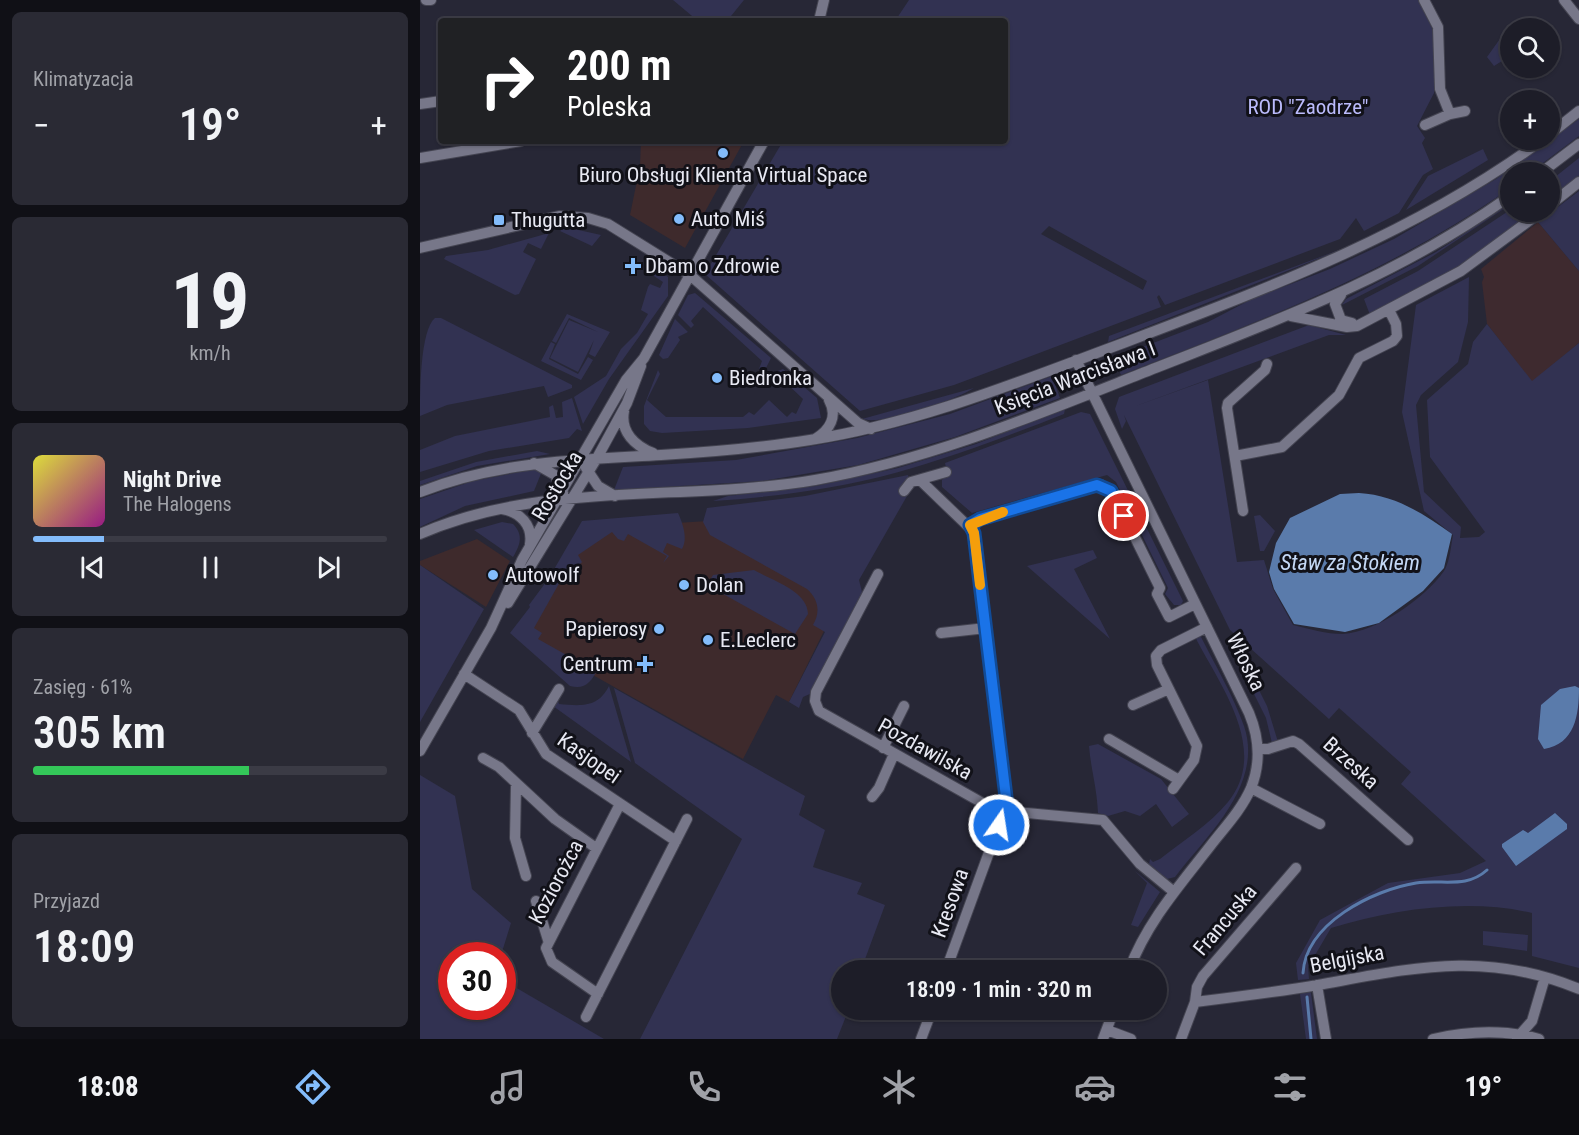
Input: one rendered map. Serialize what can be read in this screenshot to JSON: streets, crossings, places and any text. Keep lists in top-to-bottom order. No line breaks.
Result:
{"streets":{"street":["Księcia Warcisława I","Rostocka","Włoska","Pozdawilska","Kasjopei","Brzeska","Koziorożca","Kresowa","Francuska","Belgijska"]},"crossings":[["Księcia Warcisława I","Rostocka"],["Księcia Warcisława I","Włoska"],["Rostocka","Kasjopei"],["Włoska","Pozdawilska"],["Włoska","Brzeska"],["Pozdawilska","Kresowa"],["Kasjopei","Koziorożca"],["Francuska","Belgijska"]],"water":["Staw za Stokiem"],"parks":["ROD \"Zaodrze\""],"places":{"other":["Biuro Obsługi Klienta Virtual Space","Auto Miś","Biedronka","Autowolf","Dolan","Papierosy","E.Leclerc"],"transit":["Thugutta"],"health":["Dbam o Zdrowie","Centrum"]},"page":{"tile":["Klimatyzacja",["19","km/h"],["Zasięg · 61%","305 km"],["Przyjazd","18:09"]],"map_buttons":["+","−"],"turn":["200 m","Poleska"],"heat":["−","19°","+"],"song":["Night Drive","The Halogens"],"limit":"30","trip":"18:09 · 1 min · 320 m","tabs":["18:08","19°"]}}
